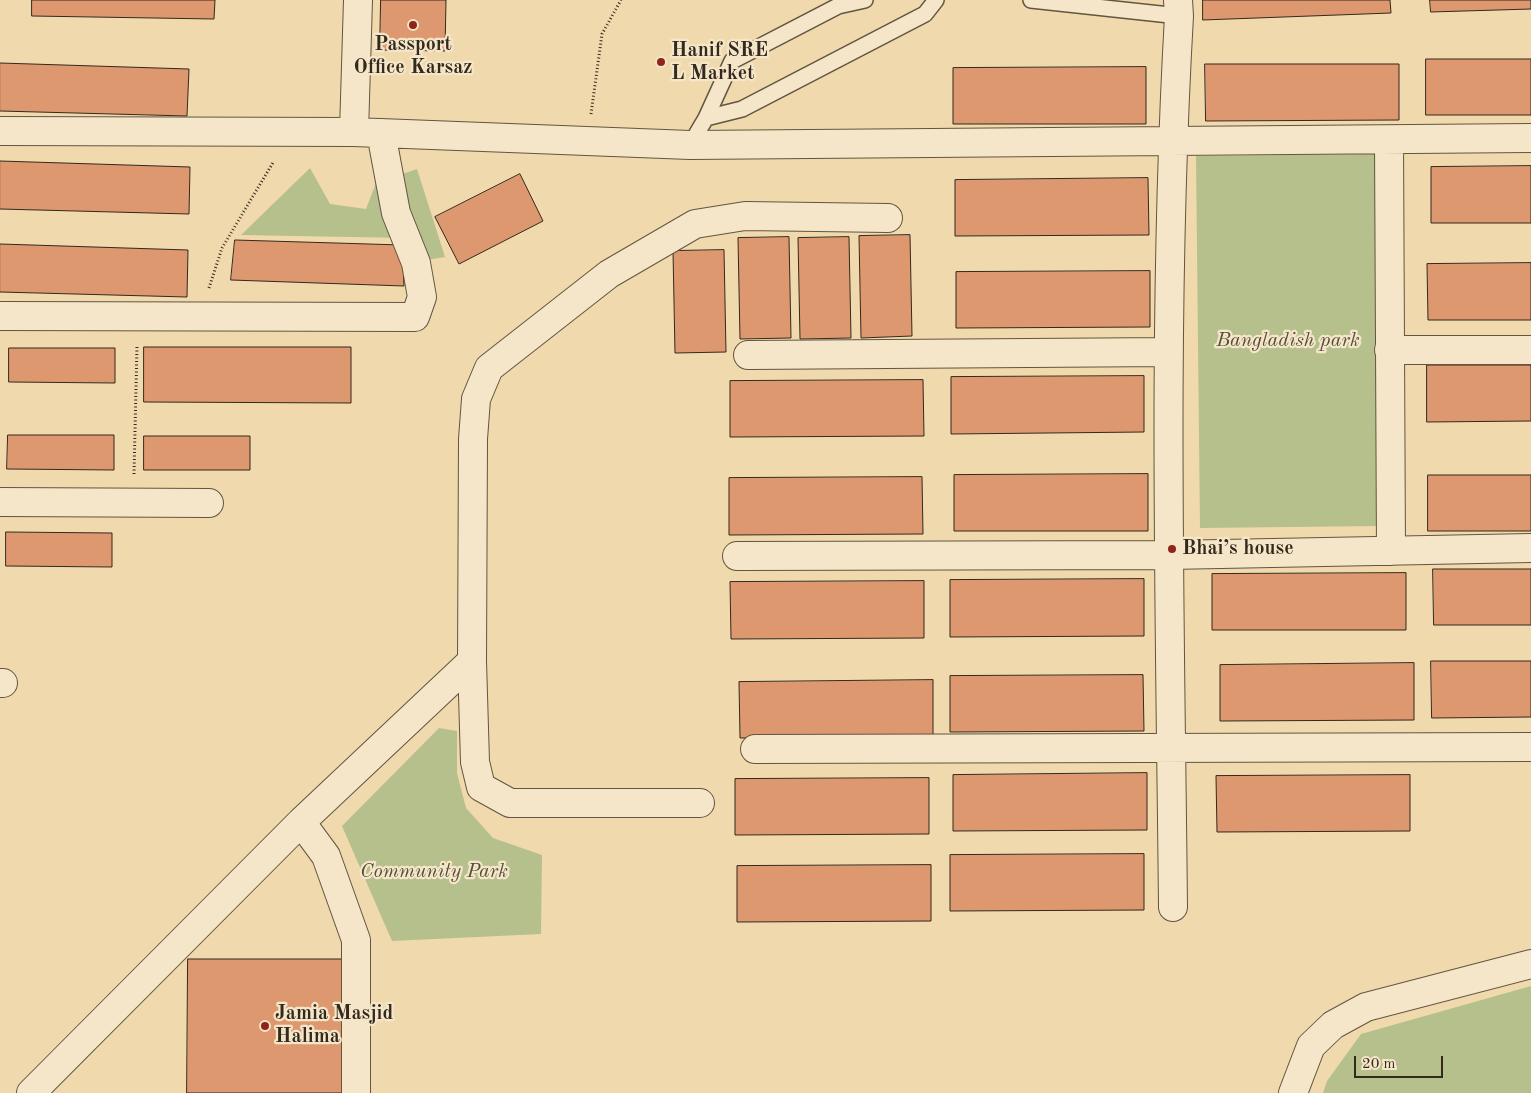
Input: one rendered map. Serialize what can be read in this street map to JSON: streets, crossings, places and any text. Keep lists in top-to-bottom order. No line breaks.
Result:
{"parks":["Bangladish park","Community Park"],"places":["Passport Office Karsaz","Hanif SRE L Market","Bhai’s house","Jamia Masjid Halima"],"scale_bar":"20 m"}
